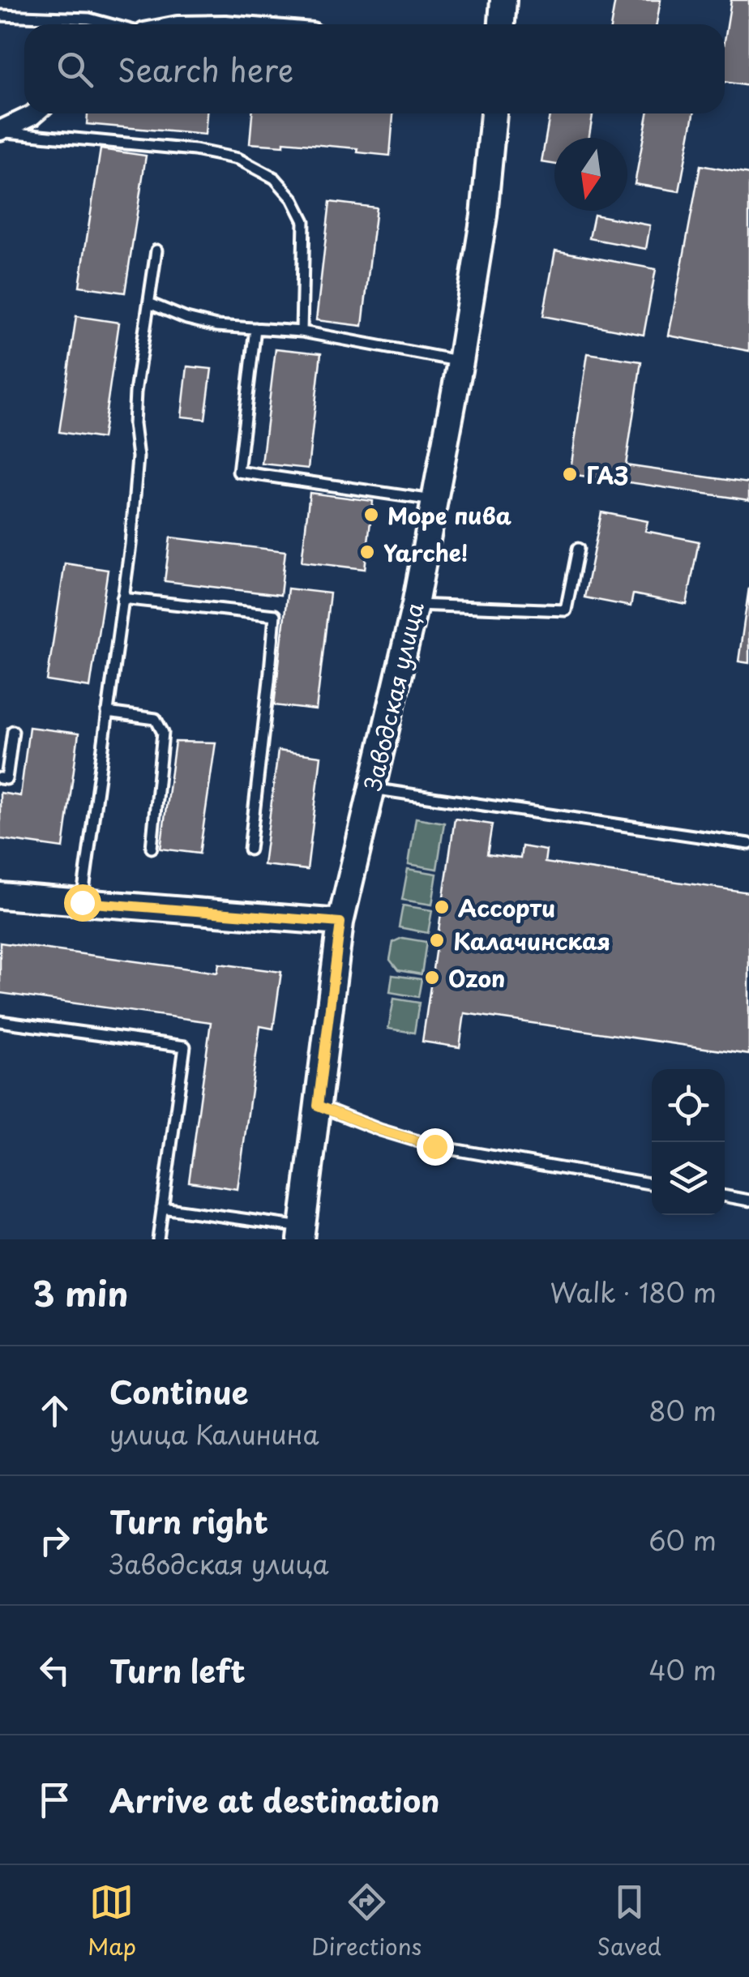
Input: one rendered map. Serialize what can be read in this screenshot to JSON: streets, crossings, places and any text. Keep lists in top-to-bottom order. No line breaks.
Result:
{"streets":{"street":["Заводская улица"]},"places":["ГАЗ","Море пива","Yarche!","Ассорти","Калачинская","Ozon"],"north":"bottom","page":{"search":"Search here","heading":["3 min","Walk · 180 m"],"list":[["Continue","улица Калинина","80 m"],["Turn right","Заводская улица","60 m"],["Turn left","40 m"],"Arrive at destination"],"nav":["Map","Directions","Saved"]}}
